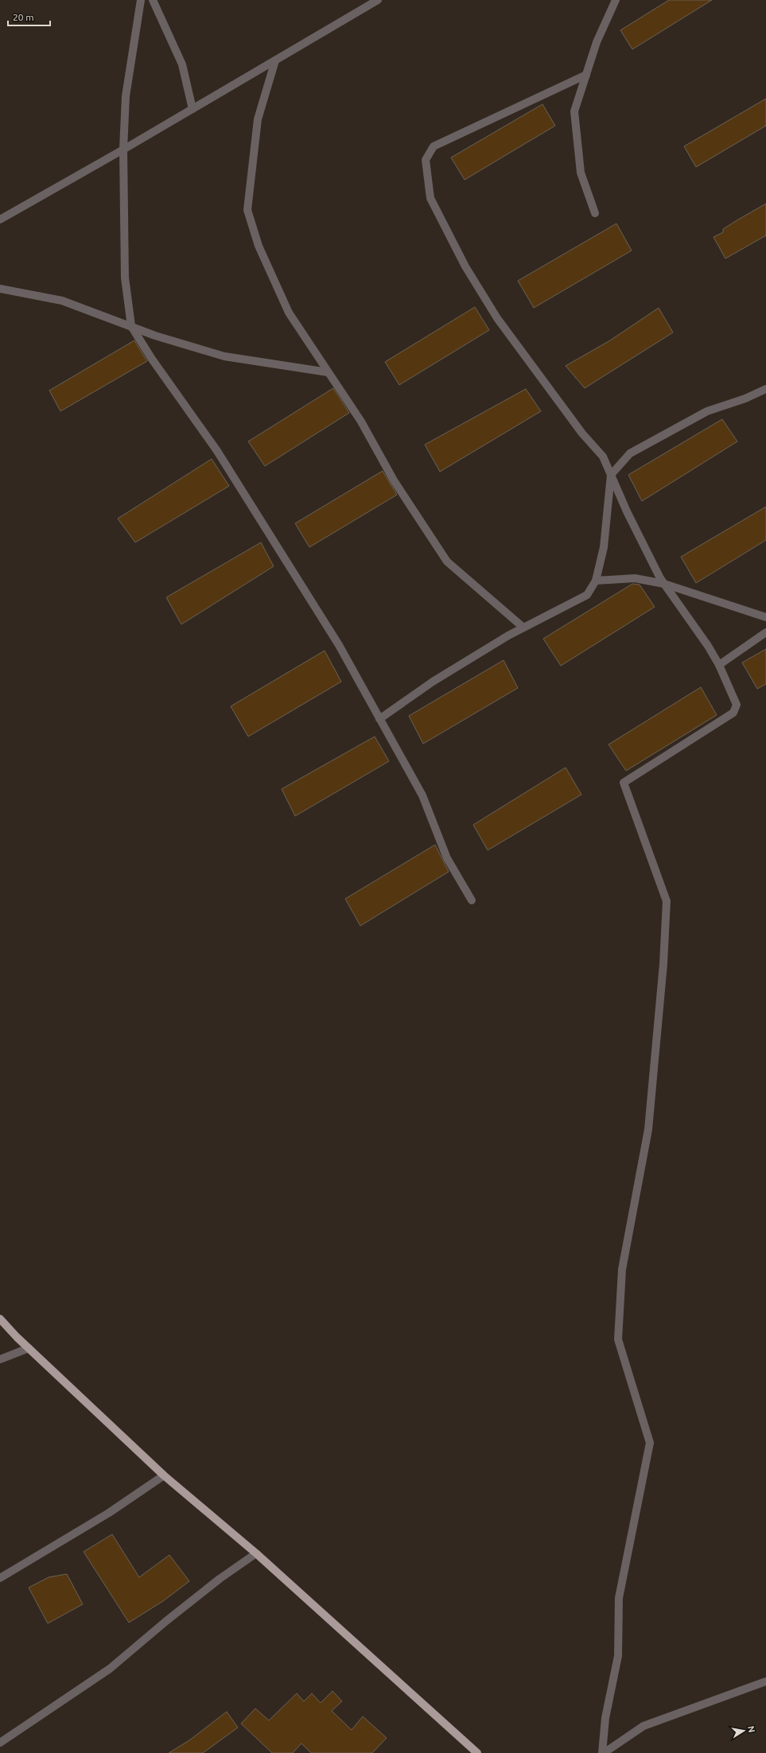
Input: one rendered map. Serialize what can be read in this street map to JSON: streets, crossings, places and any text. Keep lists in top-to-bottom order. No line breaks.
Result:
{"scale_bar":"20 m","north":"right"}
